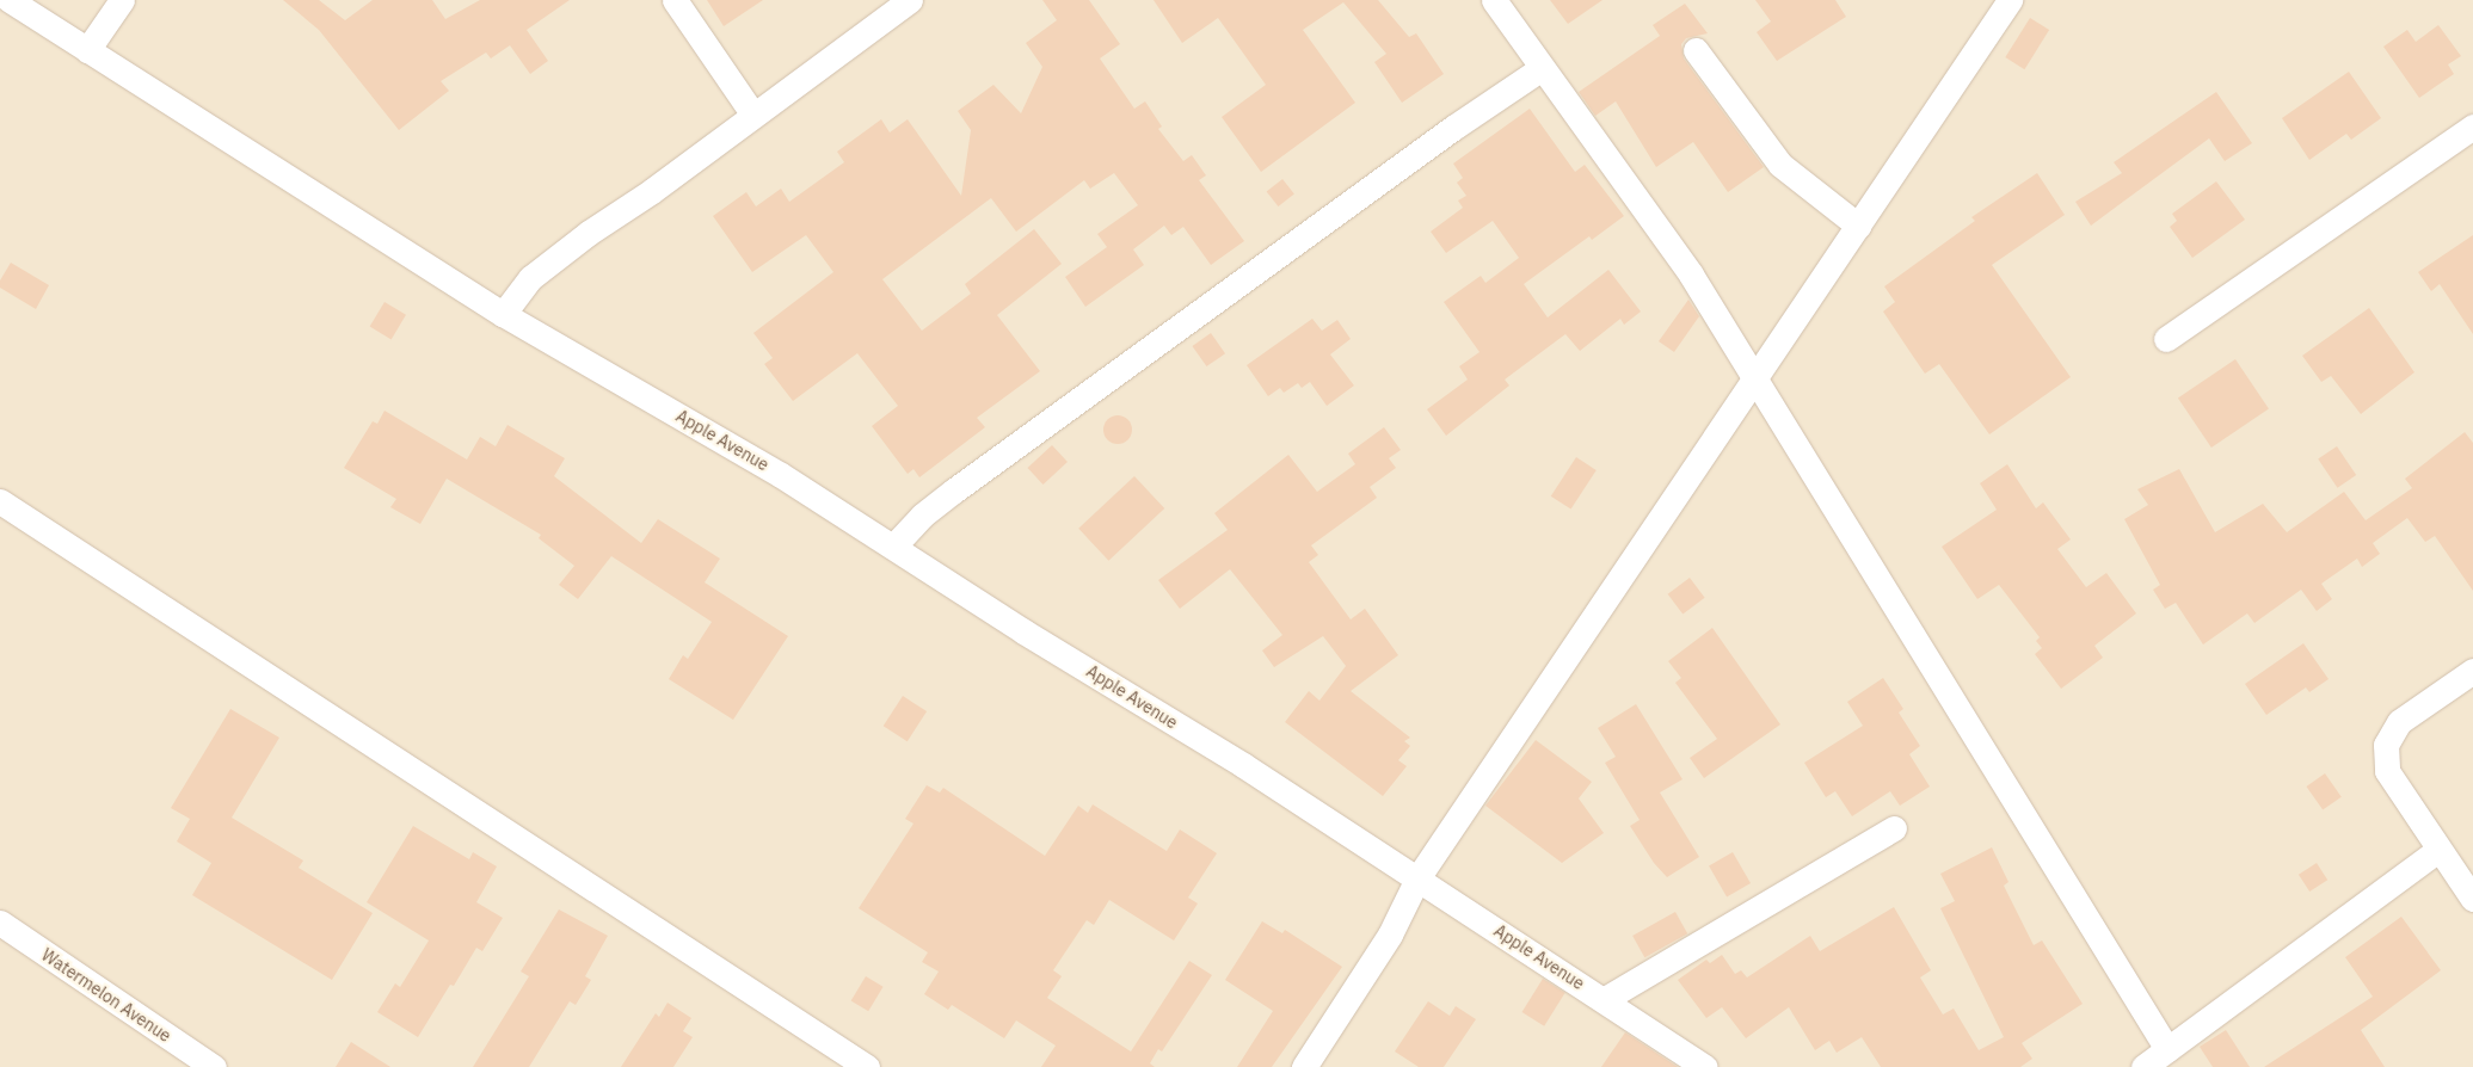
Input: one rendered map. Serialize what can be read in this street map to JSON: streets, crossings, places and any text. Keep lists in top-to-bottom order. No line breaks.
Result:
{"streets":{"street":["Apple Avenue","Watermelon Avenue"]}}
